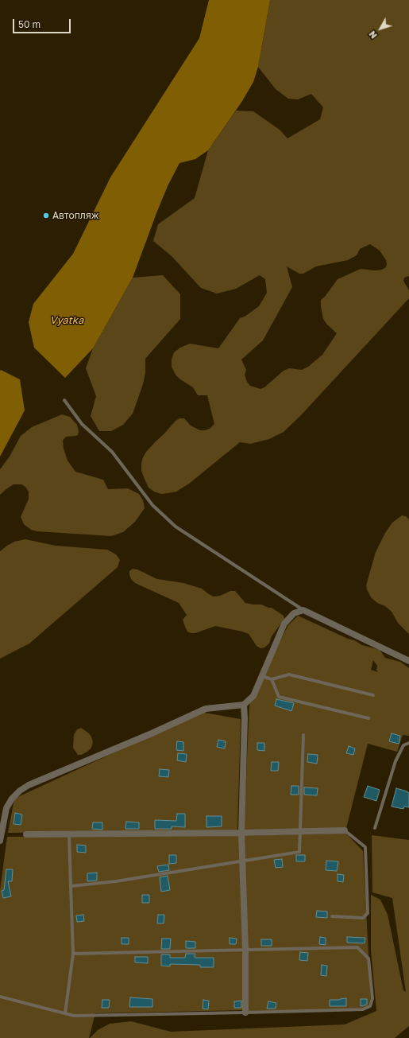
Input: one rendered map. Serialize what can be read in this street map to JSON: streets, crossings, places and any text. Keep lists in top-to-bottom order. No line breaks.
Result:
{"water":["Vyatka"],"places":["Автопляж"],"scale_bar":"50 m","north":"bottom left"}
